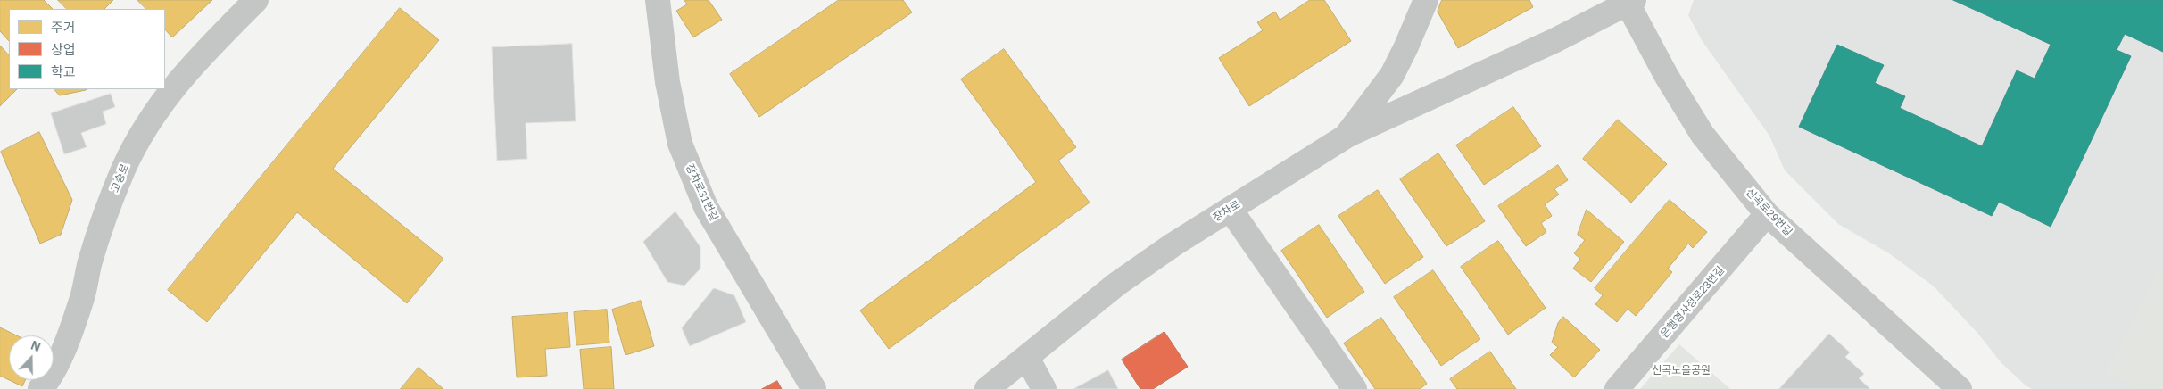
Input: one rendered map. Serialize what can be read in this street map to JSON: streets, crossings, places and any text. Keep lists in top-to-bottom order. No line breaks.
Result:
{"streets":{"street":["고송로","장차로31번길","장차로","신곡로29번길","은행영사정로23번길"]},"crossings":[["신곡로29번길","은행영사정로23번길"]],"parks":["신곡노을공원"],"legend":["주거","상업","학교"],"north":"top"}
